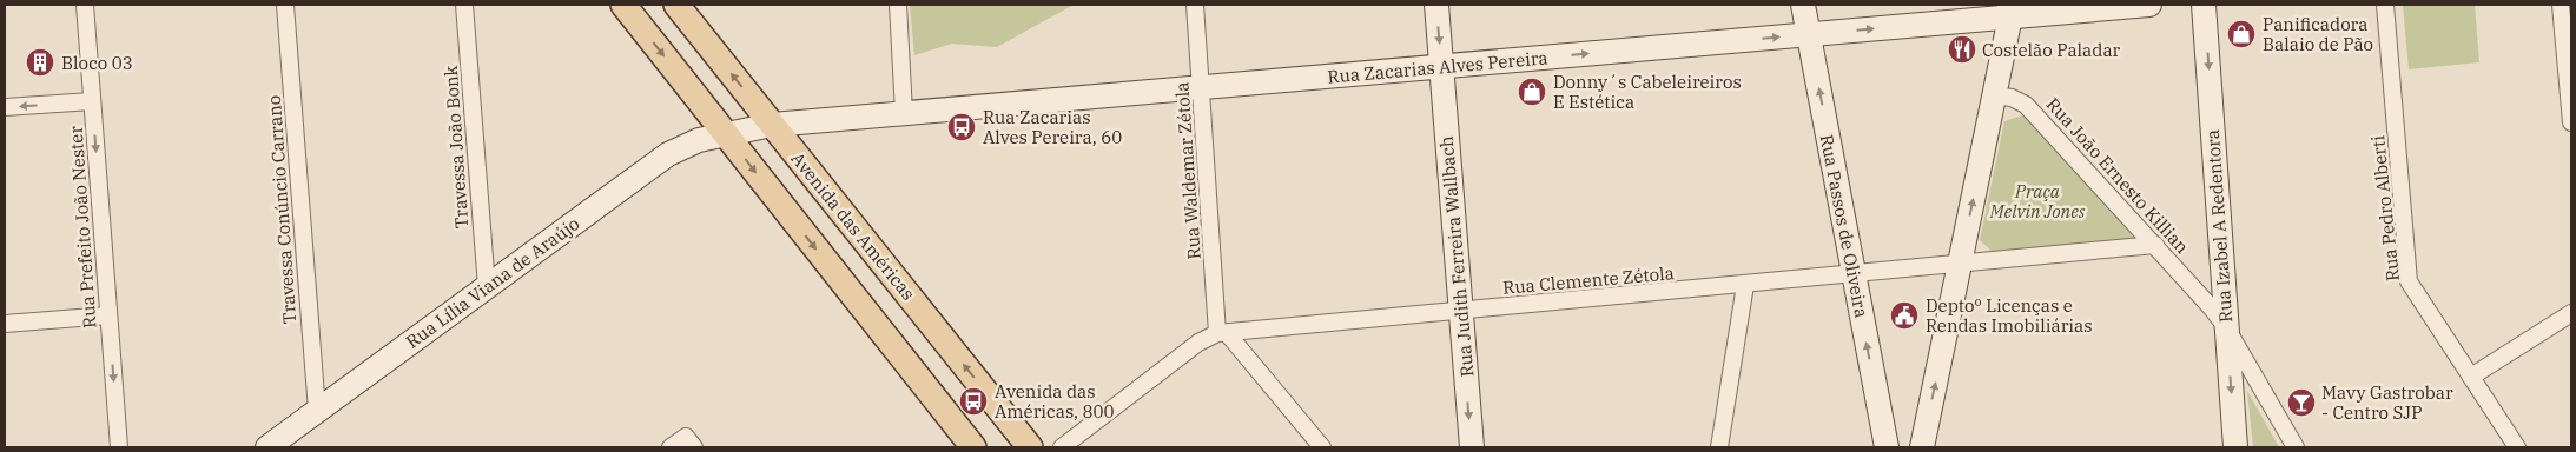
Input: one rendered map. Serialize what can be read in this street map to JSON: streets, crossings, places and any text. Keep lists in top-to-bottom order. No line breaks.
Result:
{"streets":{"main road":["Rua Zacarias Alves Pereira","Avenida das Américas","Rua Passos de Oliveira","Rua Izabel A Redentora","Rua Judith Ferreira Wallbach","Rua Lília Viana de Araújo"],"street":["Travessa João Bonk","Rua Waldemar Zétola","Rua João Ernesto Killian","Rua Pedro Alberti","Travessa Conúncio Carrano","Rua Prefeito João Nester","Rua Clemente Zétola"]},"crossings":[["Rua Zacarias Alves Pereira","Rua Waldemar Zétola"],["Rua Zacarias Alves Pereira","Avenida das Américas"],["Rua Zacarias Alves Pereira","Rua Passos de Oliveira"],["Rua Zacarias Alves Pereira","Rua Judith Ferreira Wallbach"],["Rua Zacarias Alves Pereira","Rua Lília Viana de Araújo"],["Travessa João Bonk","Rua Lília Viana de Araújo"],["Rua Waldemar Zétola","Rua Clemente Zétola"],["Rua João Ernesto Killian","Rua Izabel A Redentora"],["Rua João Ernesto Killian","Rua Clemente Zétola"],["Travessa Conúncio Carrano","Rua Lília Viana de Araújo"],["Rua Passos de Oliveira","Rua Clemente Zétola"],["Rua Judith Ferreira Wallbach","Rua Clemente Zétola"]],"one_way":["Rua Zacarias Alves Pereira","Rua Izabel A Redentora","Rua Prefeito João Nester","Rua Judith Ferreira Wallbach"],"parks":["Praça Melvin Jones"],"places":{"shop":["Panificadora Balaio de Pão","Donny´s Cabeleireiros E Estética"],"restaurant":["Costelão Paladar"],"building":["Bloco 03"],"bus stop":["Rua Zacarias Alves Pereira, 60","Avenida das Américas, 800"],"public building":["Deptoº Licenças e Rendas Imobiliárias"],"bar":["Mavy Gastrobar - Centro SJP"]}}
